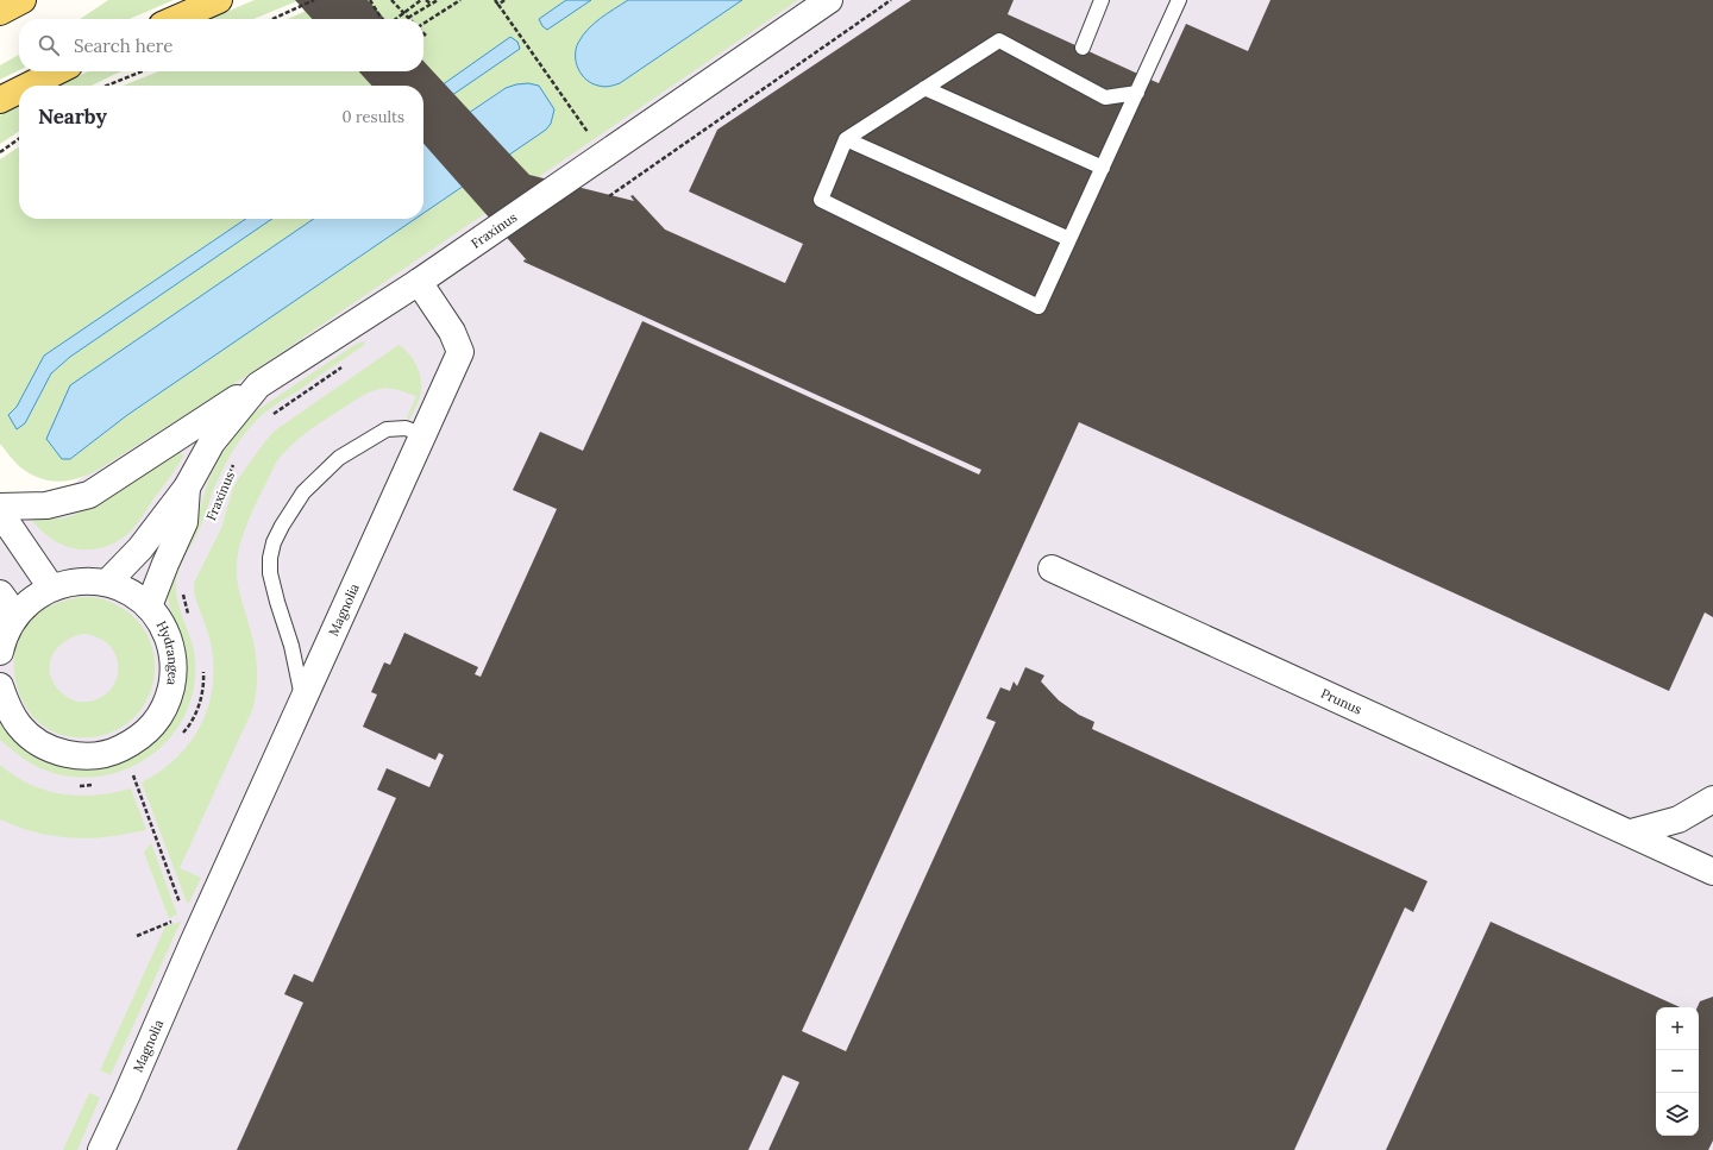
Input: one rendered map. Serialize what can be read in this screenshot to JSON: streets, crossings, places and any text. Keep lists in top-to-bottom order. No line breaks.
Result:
{"streets":{"street":["Fraxinus","Magnolia","Hydrangea","Prunus"]},"crossings":[["Fraxinus","Magnolia"],["Fraxinus","Hydrangea"]],"page":{"search":"Search here","heading":["Nearby","0 results"],"map_buttons":["+","−"]}}
